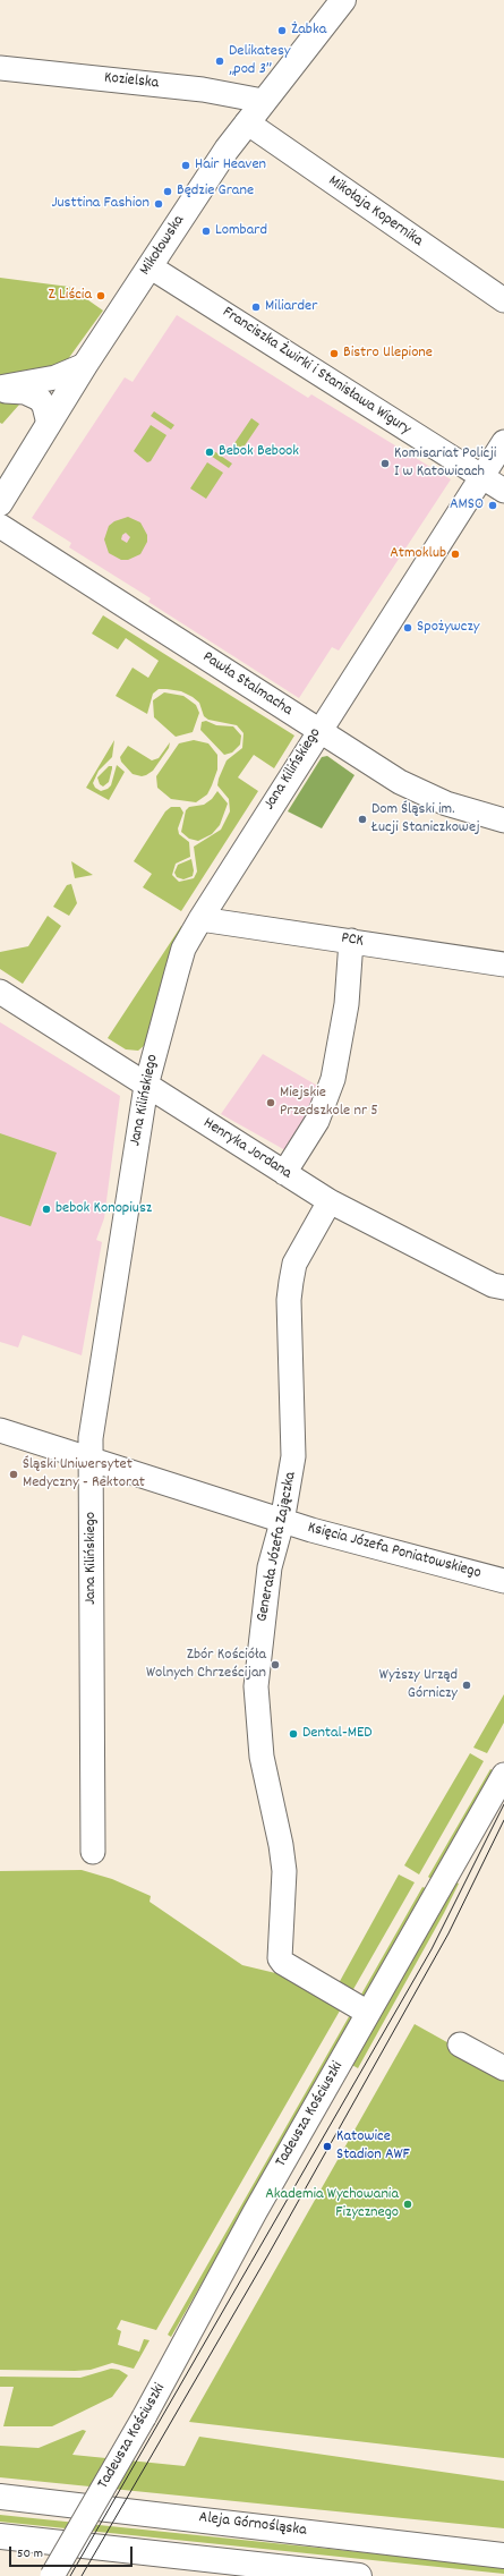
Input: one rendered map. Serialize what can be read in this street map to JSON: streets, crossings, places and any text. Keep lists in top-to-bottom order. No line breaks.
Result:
{"streets":{"main road":["Mikołowska","Aleja Górnośląska"],"street":["Kozielska","Mikołaja Kopernika","Franciszka Żwirki i Stanisława Wigury","Pawła Stalmacha","Jana Kilińskiego","PCK","Henryka Jordana","Generała Józefa Zajączka","Księcia Józefa Poniatowskiego","Tadeusza Kościuszki"]},"crossings":[["Kozielska","Mikołowska"],["Mikołaja Kopernika","Mikołowska"],["Mikołowska","Franciszka Żwirki i Stanisława Wigury"],["Franciszka Żwirki i Stanisława Wigury","Jana Kilińskiego"],["Pawła Stalmacha","Jana Kilińskiego"],["Jana Kilińskiego","PCK"],["Jana Kilińskiego","Henryka Jordana"],["Jana Kilińskiego","Księcia Józefa Poniatowskiego"],["Henryka Jordana","Generała Józefa Zajączka"],["Generała Józefa Zajączka","Księcia Józefa Poniatowskiego"],["Generała Józefa Zajączka","Tadeusza Kościuszki"]],"places":["Żabka","Delikatesy „pod 3”","Hair Heaven","Będzie Grane","Justtina Fashion","Lombard","Z Liścia","Miliarder","Bistro Ulepione","Bebok Bebook","Komisariat Policji I w Katowicach","AMSO","Atmoklub","Spożywczy","Dom Śląski im. Łucji Staniczkowej","Miejskie Przedszkole nr 5","bebok Konopiusz","Śląski Uniwersytet Medyczny - Rektorat","Zbór Kościóła Wolnych Chrześcijan","Wyższy Urząd Górniczy","Dental-MED","Katowice Stadion AWF","Akademia Wychowania Fizycznego"],"scale_bar":"50 m"}
